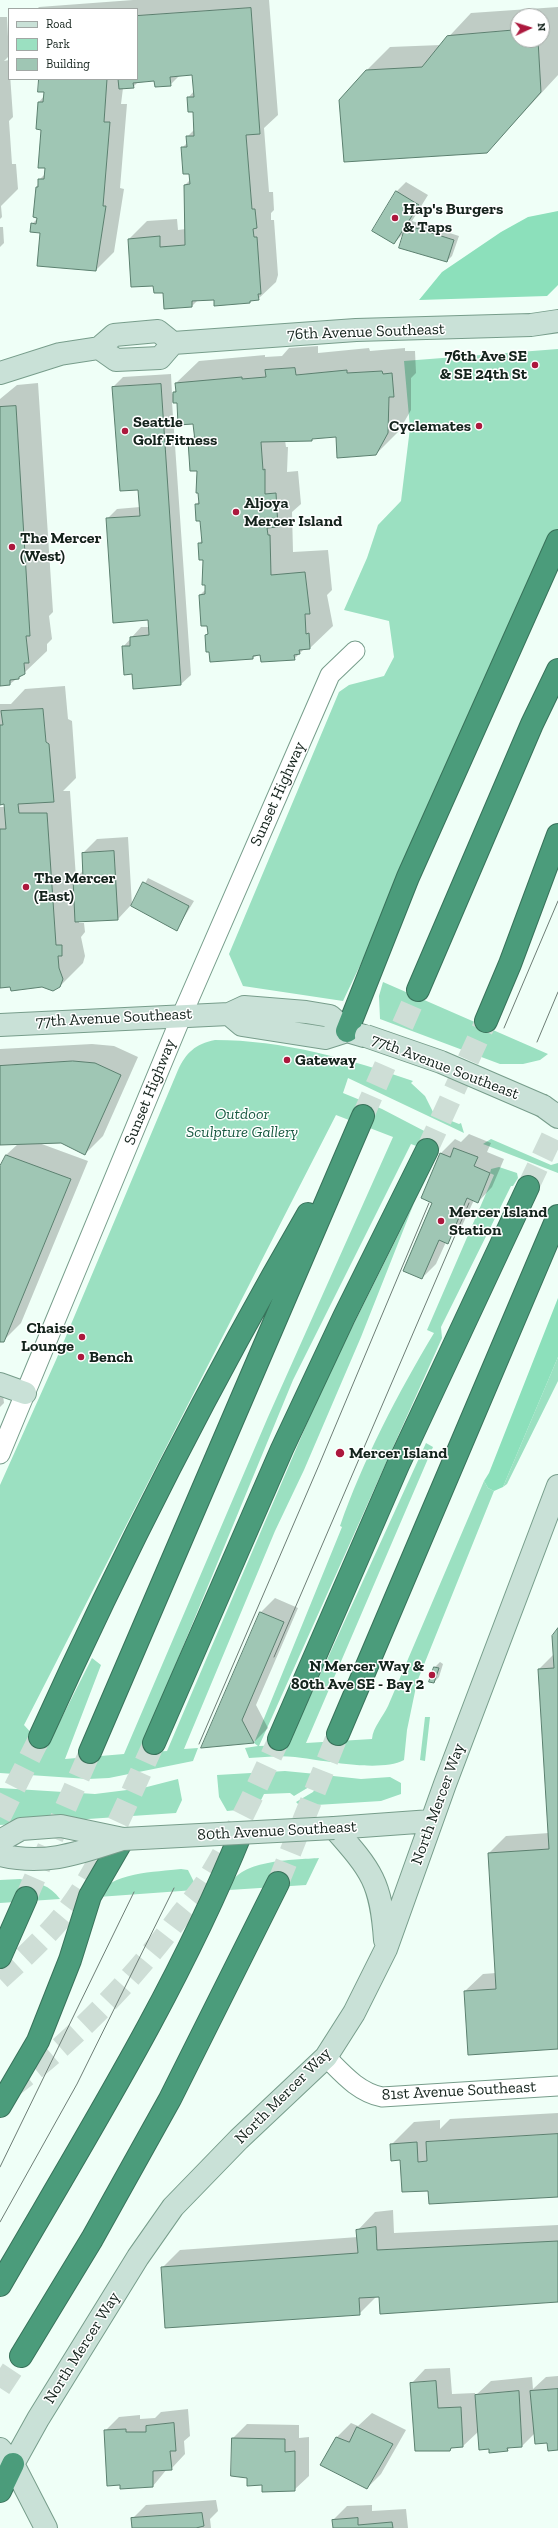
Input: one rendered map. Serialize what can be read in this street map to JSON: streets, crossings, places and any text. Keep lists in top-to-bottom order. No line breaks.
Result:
{"streets":{"street":["76th Avenue Southeast","Sunset Highway","77th Avenue Southeast","North Mercer Way","80th Avenue Southeast","81st Avenue Southeast"]},"crossings":[["Sunset Highway","77th Avenue Southeast"],["North Mercer Way","80th Avenue Southeast"],["North Mercer Way","81st Avenue Southeast"]],"parks":["Outdoor Sculpture Gallery"],"places":["Hap's Burgers & Taps","76th Ave SE & SE 24th St","Cyclemates","Seattle Golf Fitness","Aljoya Mercer Island","The Mercer (West)","The Mercer (East)","Gateway","Mercer Island Station","Chaise Lounge","Bench","Mercer Island","N Mercer Way & 80th Ave SE - Bay 2"],"legend":["Road","Park","Building"],"north":"right"}
